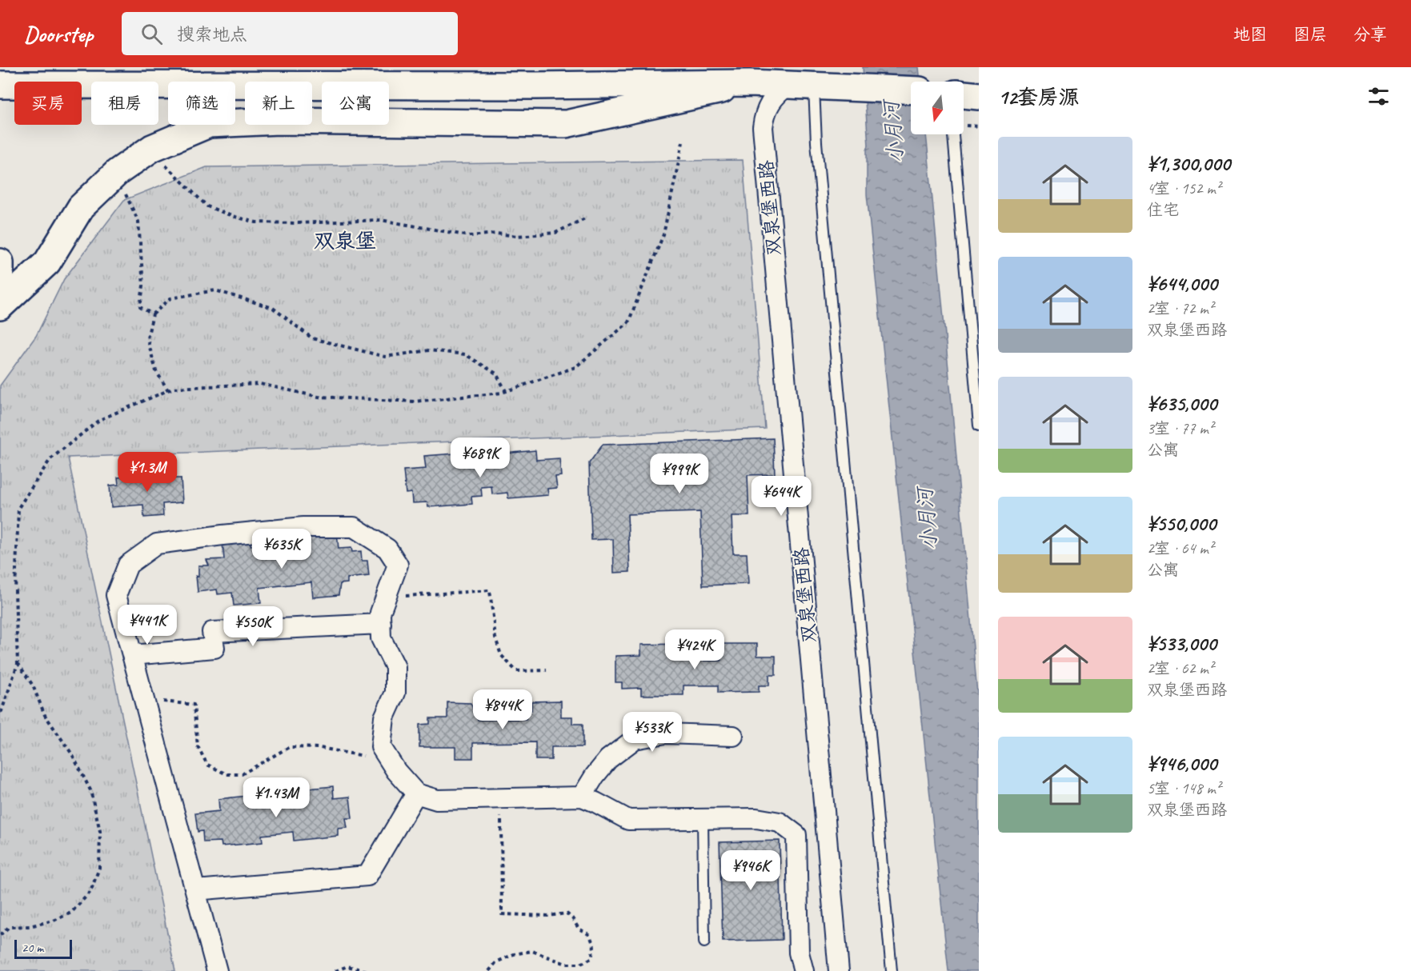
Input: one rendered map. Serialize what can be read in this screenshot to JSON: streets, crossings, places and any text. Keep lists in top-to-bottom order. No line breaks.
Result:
{"streets":{"street":["双泉堡西路"]},"districts":["双泉堡"],"water":["小月河"],"scale_bar":"20 m","north":"bottom","page":{"header":"Doorstep","search":"搜索地点","nav":["地图","图层","分享"],"heading":"12套房源","chip":["买房","租房","筛选","新上","公寓"],"list":[{"name":"¥1,300,000","note":"4室 · 152 m² · 住宅"},{"name":"¥644,000","note":"2室 · 72 m² · 双泉堡西路"},{"name":"¥635,000","note":"3室 · 77 m² · 公寓"},{"name":"¥550,000","note":"2室 · 64 m² · 公寓"},{"name":"¥533,000","note":"2室 · 62 m² · 双泉堡西路"},{"name":"¥946,000","note":"5室 · 148 m² · 双泉堡西路"}],"price":["¥689K","¥1.3M","¥999K","¥644K","¥635K","¥441K","¥550K","¥424K","¥844K","¥533K","¥1.43M","¥946K"],"scale":"20 m"}}
